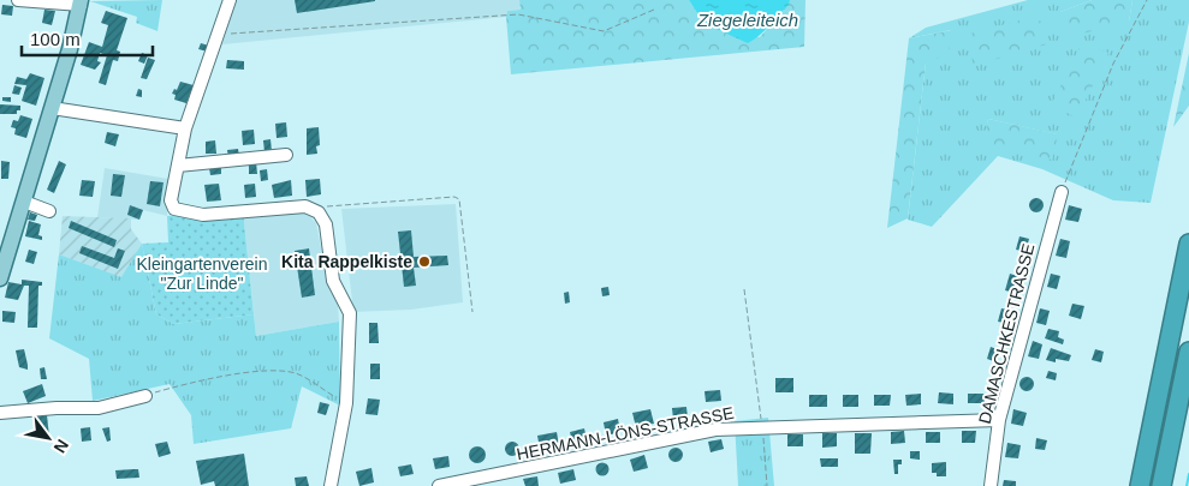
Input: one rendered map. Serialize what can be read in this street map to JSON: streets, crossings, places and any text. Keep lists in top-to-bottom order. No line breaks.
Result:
{"streets":{"street":["DAMASCHKESTRASSE","HERMANN-LÖNS-STRASSE"]},"crossings":[["DAMASCHKESTRASSE","HERMANN-LÖNS-STRASSE"]],"water":["Ziegeleiteich"],"parks":["Kleingartenverein \"Zur Linde\""],"places":["Kita Rappelkiste"],"scale_bar":"100 m","north":"bottom right"}
